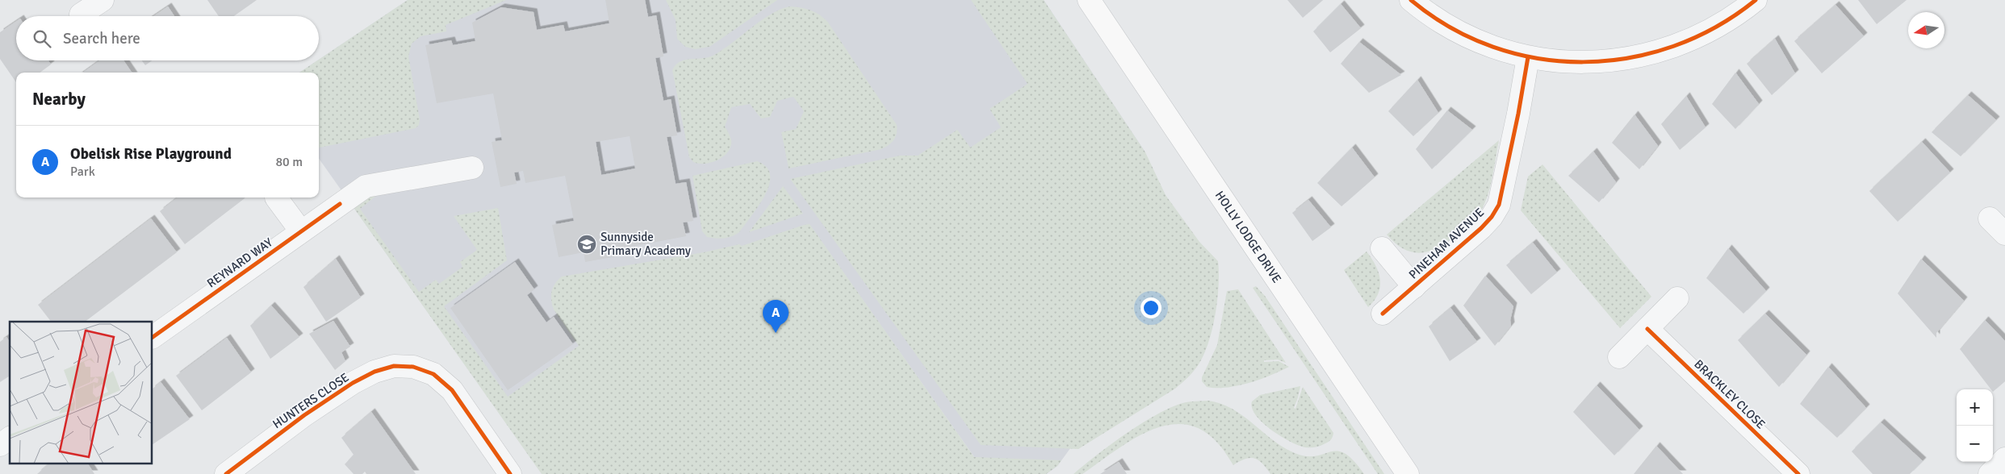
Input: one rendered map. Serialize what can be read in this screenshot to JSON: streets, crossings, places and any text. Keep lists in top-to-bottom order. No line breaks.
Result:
{"streets":{"main road":["HOLLY LODGE DRIVE"],"street":["PINEHAM AVENUE","REYNARD WAY","BRACKLEY CLOSE","HUNTERS CLOSE"]},"places":{"school or university":["Sunnyside Primary Academy"]},"north":"left","page":{"search":"Search here","heading":"Nearby","list":[{"mark":"A","name":"Obelisk Rise Playground","note":"Park","value":"80 m"}],"pins":"A","map_buttons":["+","−"]}}
